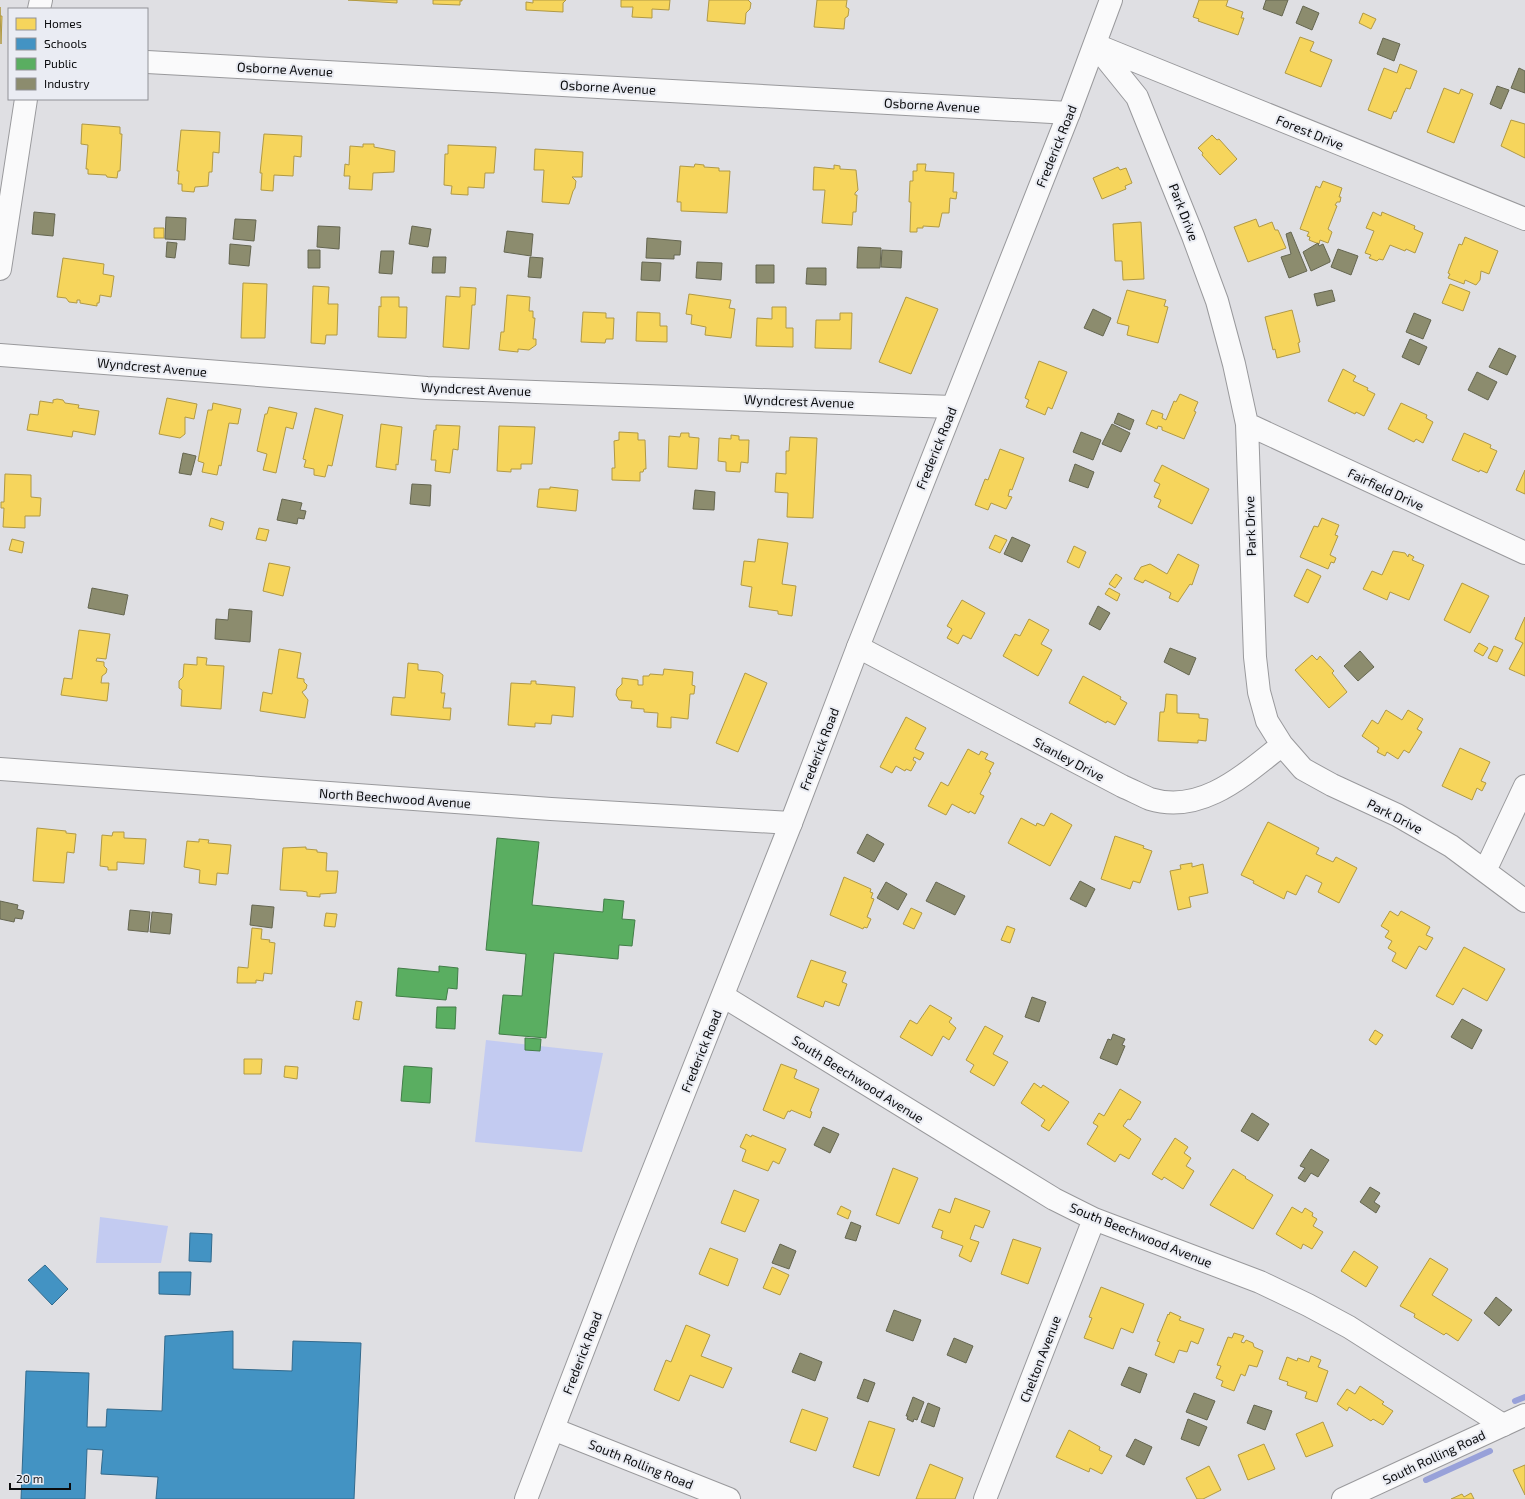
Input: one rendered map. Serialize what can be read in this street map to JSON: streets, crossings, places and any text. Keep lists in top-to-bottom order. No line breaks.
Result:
{"streets":{"street":["Osborne Avenue","Forest Drive","Frederick Road","Park Drive","Wyndcrest Avenue","Fairfield Drive","Stanley Drive","North Beechwood Avenue","South Beechwood Avenue","Chelton Avenue","South Rolling Road"]},"crossings":[["Osborne Avenue","Frederick Road"],["Forest Drive","Frederick Road"],["Forest Drive","Park Drive"],["Frederick Road","Park Drive"],["Frederick Road","Wyndcrest Avenue"],["Frederick Road","Stanley Drive"],["Frederick Road","North Beechwood Avenue"],["Frederick Road","South Beechwood Avenue"],["Frederick Road","South Rolling Road"],["Park Drive","Fairfield Drive"],["Park Drive","Stanley Drive"],["South Beechwood Avenue","Chelton Avenue"],["South Beechwood Avenue","South Rolling Road"]],"legend":["Homes","Schools","Public","Industry"],"scale_bar":"20 m"}
